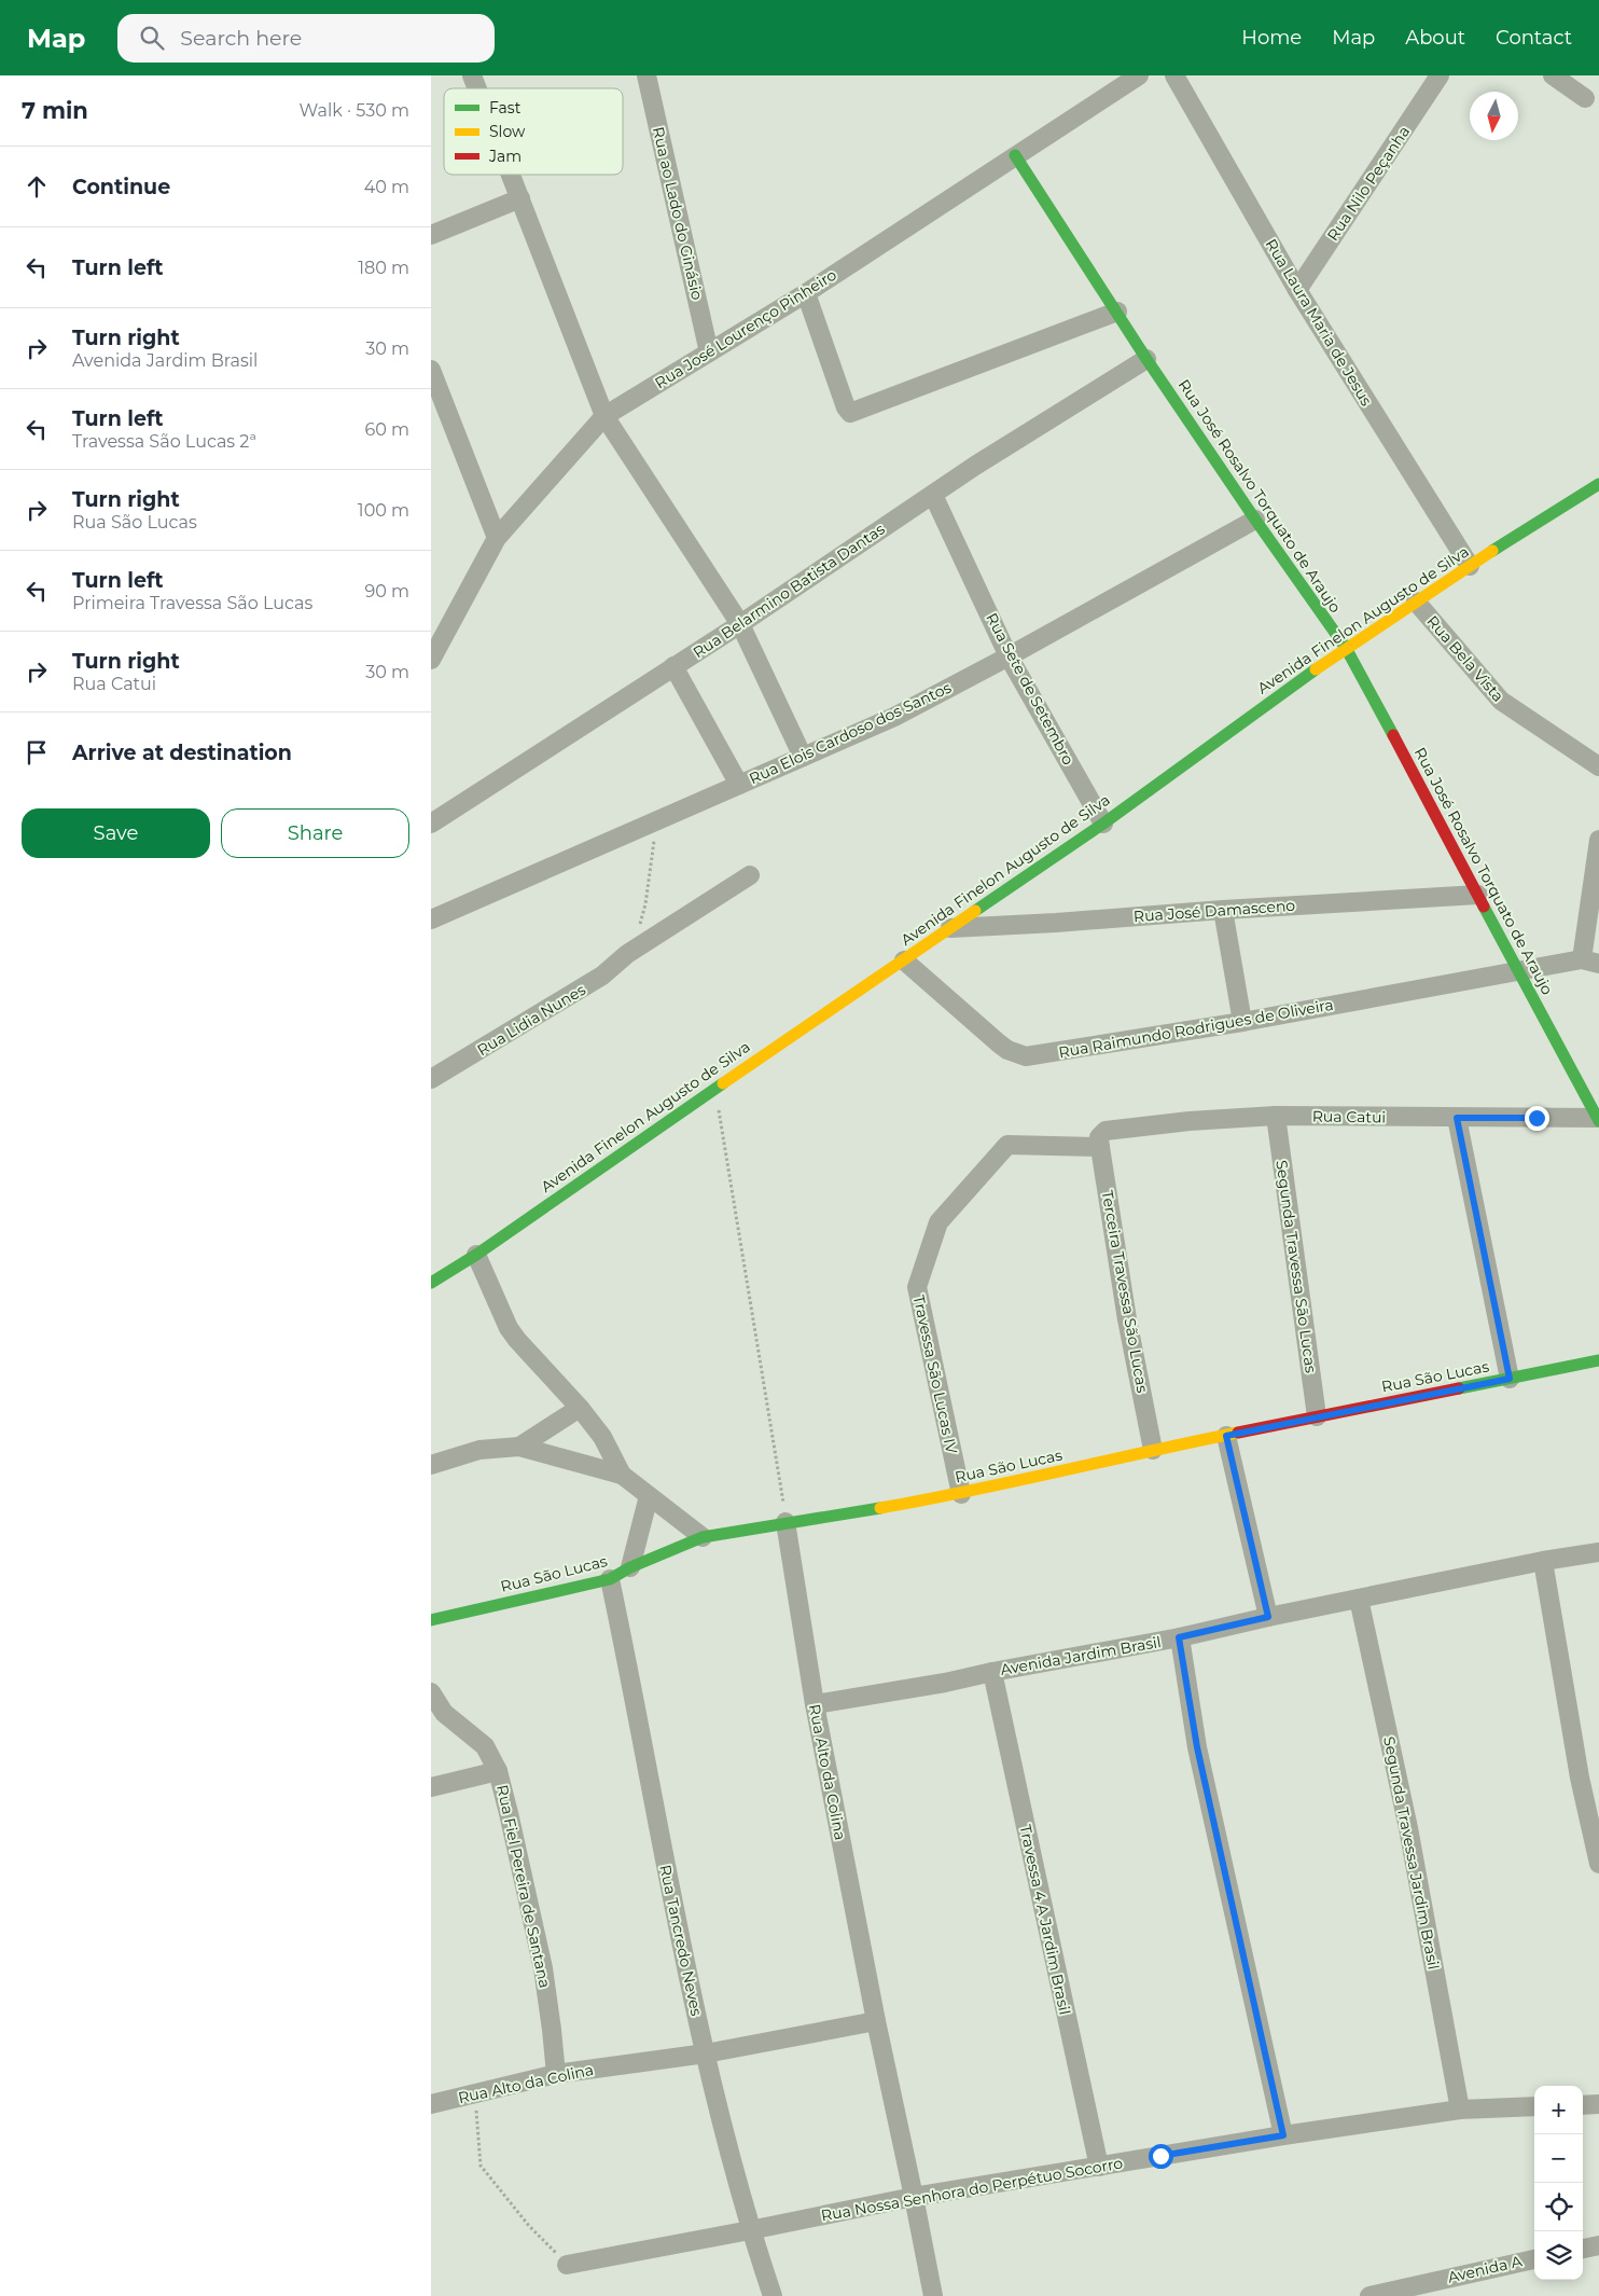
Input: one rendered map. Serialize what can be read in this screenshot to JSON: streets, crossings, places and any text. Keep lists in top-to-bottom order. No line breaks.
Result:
{"streets":{"street":["Rua Nilo Peçanha","Rua ao Lado do Ginásio","Rua Laura Maria de Jesus","Rua José Lourenço Pinheiro","Rua José Rosalvo Torquato de Araujo","Rua Belarmino Batista Dantas","Avenida Finelon Augusto de Silva","Rua Bela Vista","Rua Sete de Setembro","Rua Elois Cardoso dos Santos","Rua José Damasceno","Rua Lidia Nunes","Rua Raimundo Rodrigues de Oliveira","Rua Catui","Segunda Travessa São Lucas","Terceira Travessa São Lucas","Travessa São Lucas IV","Rua São Lucas","Avenida Jardim Brasil","Rua Alto da Colina","Segunda Travessa Jardim Brasil","Rua Fiel Pereira de Santana","Travessa 4 A Jardim Brasil","Rua Tancredo Neves","Rua Nossa Senhora do Perpétuo Socorro","Avenida A"]},"crossings":[["Rua Nilo Peçanha","Rua Laura Maria de Jesus"],["Rua ao Lado do Ginásio","Rua José Lourenço Pinheiro"],["Rua Laura Maria de Jesus","Avenida Finelon Augusto de Silva"],["Rua José Lourenço Pinheiro","Rua José Rosalvo Torquato de Araujo"],["Rua José Rosalvo Torquato de Araujo","Rua Belarmino Batista Dantas"],["Rua José Rosalvo Torquato de Araujo","Avenida Finelon Augusto de Silva"],["Rua José Rosalvo Torquato de Araujo","Rua Elois Cardoso dos Santos"],["Rua José Rosalvo Torquato de Araujo","Rua José Damasceno"],["Rua José Rosalvo Torquato de Araujo","Rua Raimundo Rodrigues de Oliveira"],["Rua José Rosalvo Torquato de Araujo","Rua Catui"],["Rua Belarmino Batista Dantas","Rua Sete de Setembro"],["Avenida Finelon Augusto de Silva","Rua Bela Vista"],["Avenida Finelon Augusto de Silva","Rua Sete de Setembro"],["Avenida Finelon Augusto de Silva","Rua José Damasceno"],["Avenida Finelon Augusto de Silva","Rua Raimundo Rodrigues de Oliveira"],["Rua Sete de Setembro","Rua Elois Cardoso dos Santos"],["Rua Catui","Segunda Travessa São Lucas"],["Rua Catui","Terceira Travessa São Lucas"],["Rua Catui","Travessa São Lucas IV"],["Segunda Travessa São Lucas","Rua São Lucas"],["Terceira Travessa São Lucas","Rua São Lucas"],["Travessa São Lucas IV","Rua São Lucas"],["Rua São Lucas","Rua Alto da Colina"],["Rua São Lucas","Rua Tancredo Neves"],["Avenida Jardim Brasil","Rua Alto da Colina"],["Avenida Jardim Brasil","Segunda Travessa Jardim Brasil"],["Avenida Jardim Brasil","Travessa 4 A Jardim Brasil"],["Rua Alto da Colina","Rua Fiel Pereira de Santana"],["Rua Alto da Colina","Rua Tancredo Neves"],["Rua Alto da Colina","Rua Nossa Senhora do Perpétuo Socorro"],["Segunda Travessa Jardim Brasil","Rua Nossa Senhora do Perpétuo Socorro"],["Travessa 4 A Jardim Brasil","Rua Nossa Senhora do Perpétuo Socorro"],["Rua Tancredo Neves","Rua Nossa Senhora do Perpétuo Socorro"]],"legend":["Fast","Slow","Jam"],"north":"bottom","page":{"header":"Map","search":"Search here","nav":["Home","Map","About","Contact"],"heading":["7 min","Walk · 530 m"],"list":[["Continue","40 m"],["Turn left","180 m"],["Turn right","Avenida Jardim Brasil","30 m"],["Turn left","Travessa São Lucas 2ª","60 m"],["Turn right","Rua São Lucas","100 m"],["Turn left","Primeira Travessa São Lucas","90 m"],["Turn right","Rua Catui","30 m"],"Arrive at destination"],"buttons":["Save","Share"],"map_buttons":["+","−"]}}
